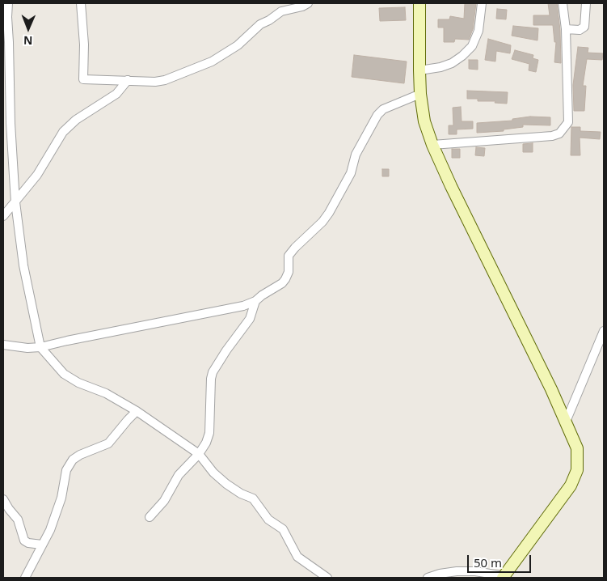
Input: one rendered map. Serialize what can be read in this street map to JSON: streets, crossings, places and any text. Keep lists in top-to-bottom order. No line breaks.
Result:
{"scale_bar":"50 m","north":"bottom"}
